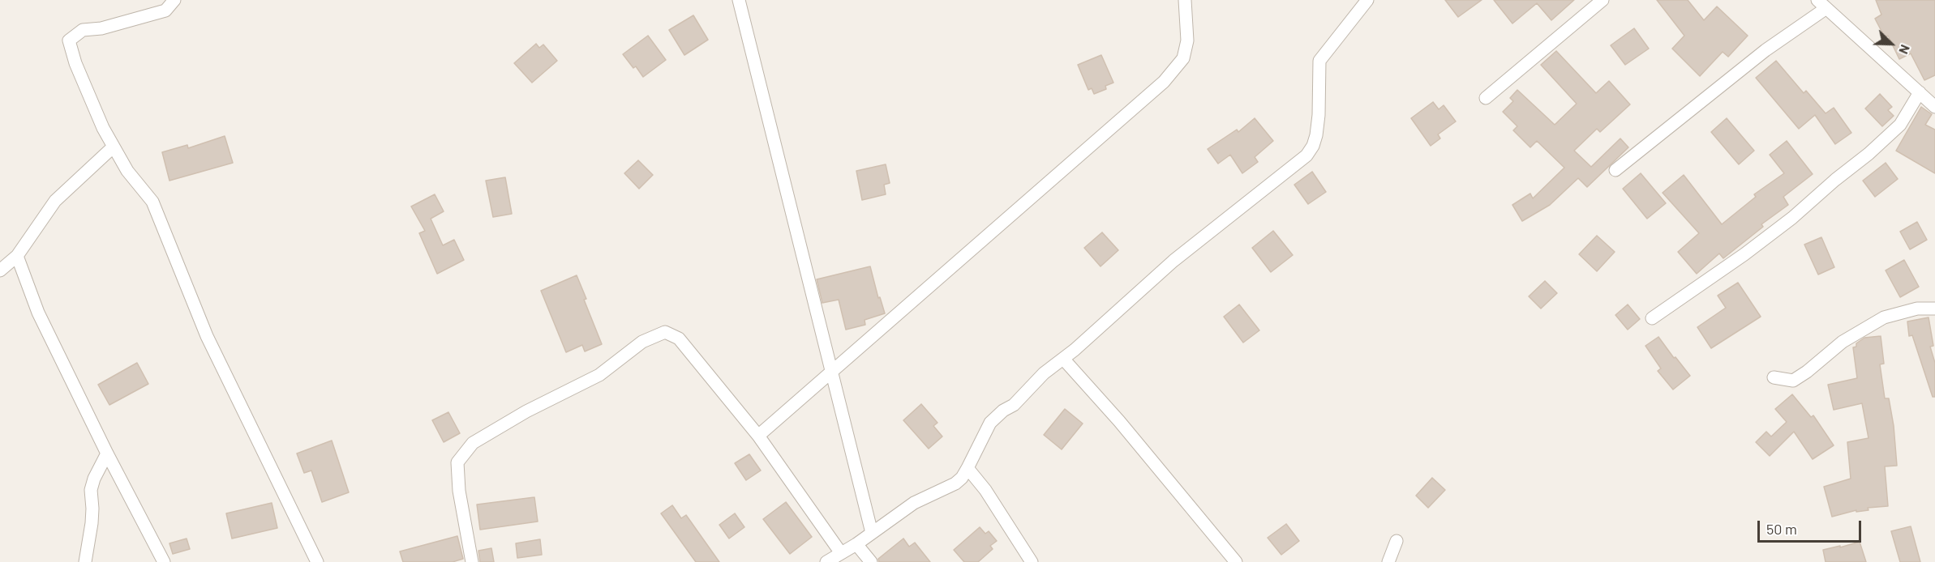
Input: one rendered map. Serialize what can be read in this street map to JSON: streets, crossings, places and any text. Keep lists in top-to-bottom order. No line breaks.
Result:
{"scale_bar":"50 m","north":"bottom right"}
